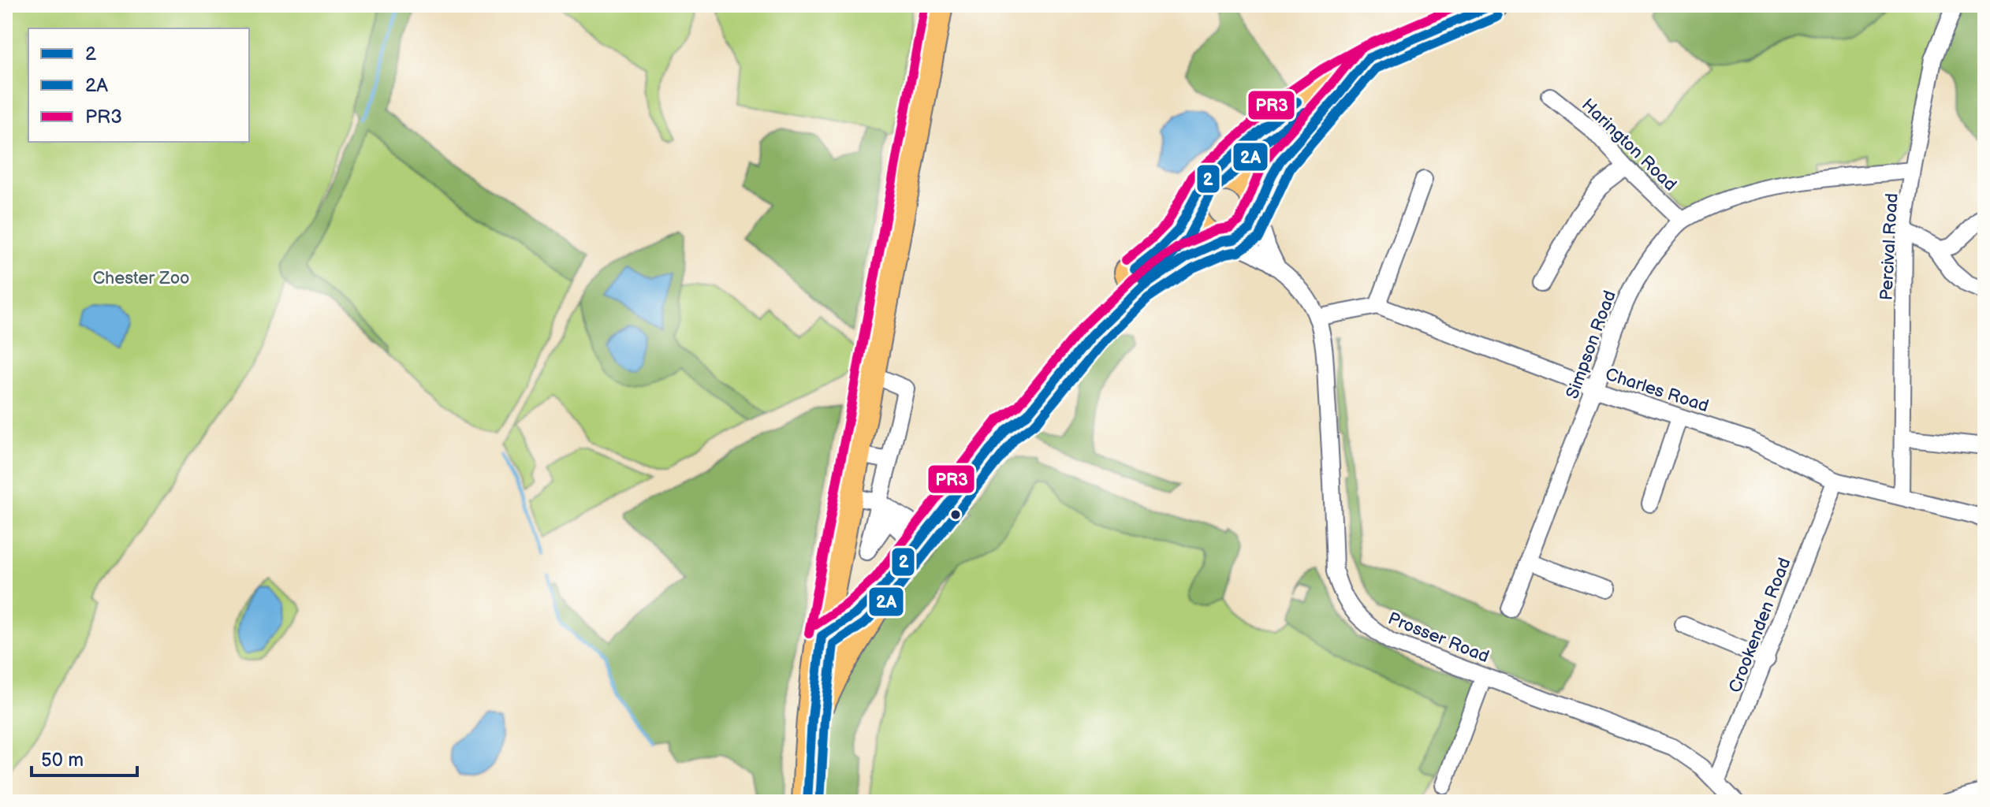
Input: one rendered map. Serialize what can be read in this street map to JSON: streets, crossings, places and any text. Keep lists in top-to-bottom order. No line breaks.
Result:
{"streets":{"street":["Harington Road","Percival Road","Simpson Road","Charles Road","Crookenden Road","Prosser Road"]},"crossings":[["Harington Road","Simpson Road"],["Percival Road","Simpson Road"],["Percival Road","Charles Road"],["Simpson Road","Charles Road"],["Charles Road","Crookenden Road"],["Crookenden Road","Prosser Road"]],"parks":["Chester Zoo"],"lines":["transit line 2","transit line PR3","transit line 2A"],"legend":["2","2A","PR3"],"scale_bar":"50 m"}
